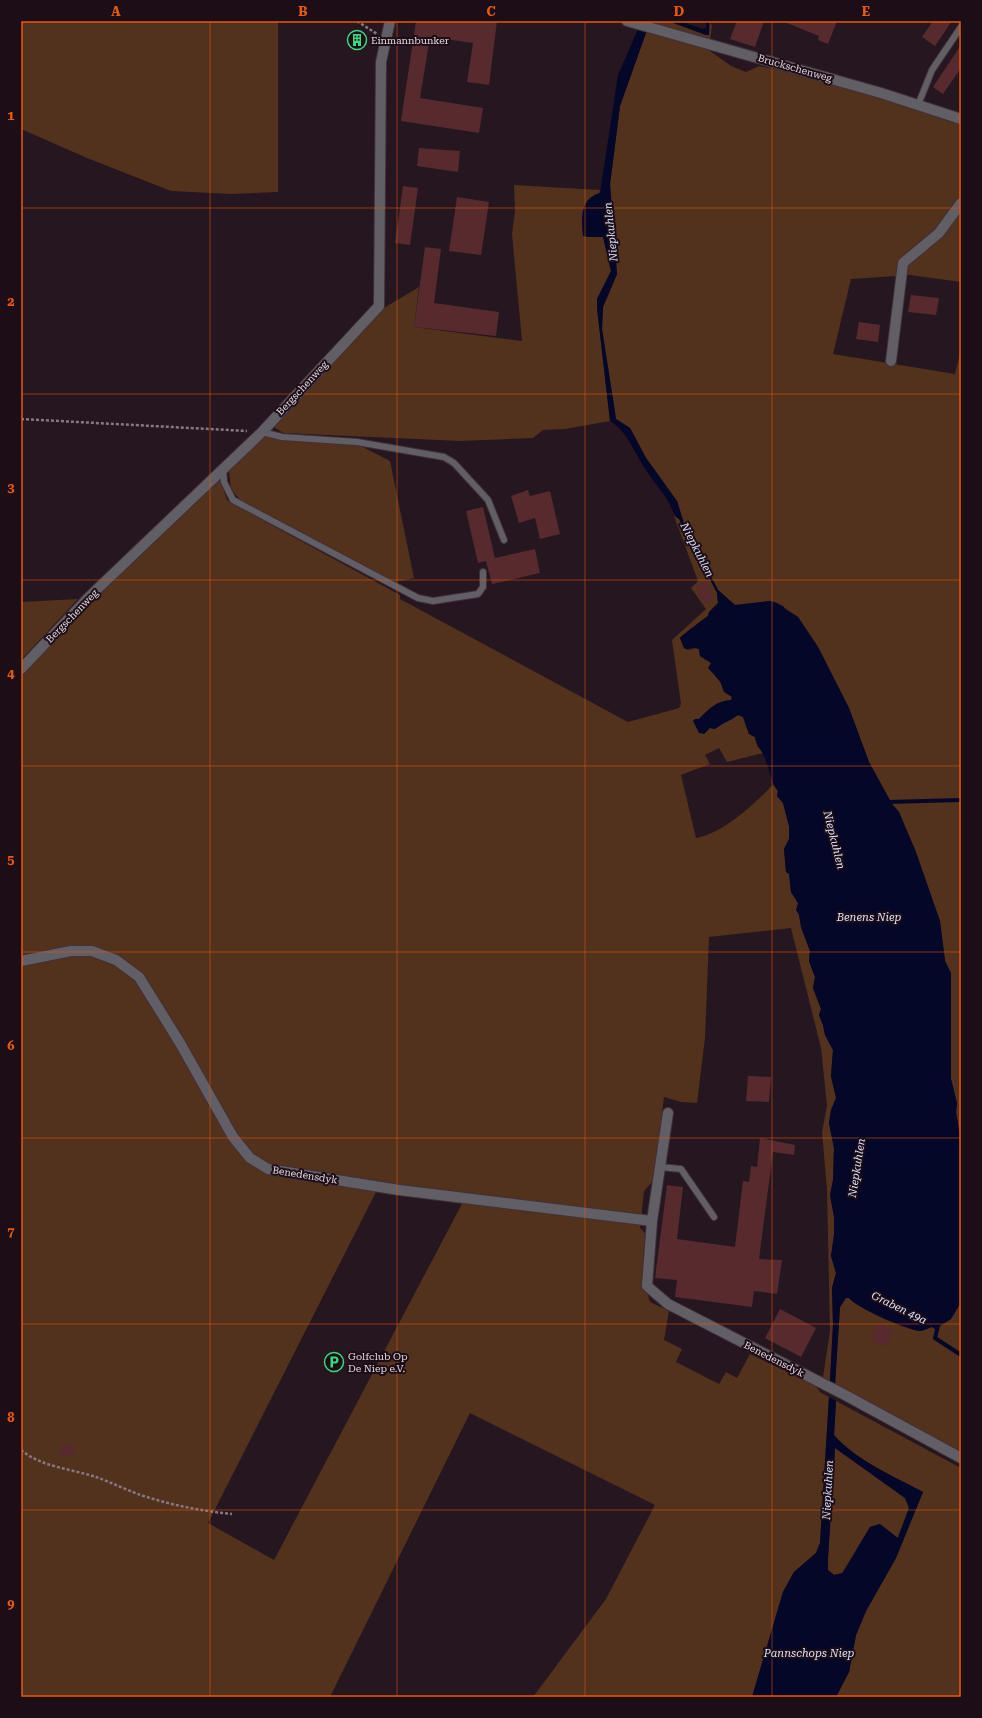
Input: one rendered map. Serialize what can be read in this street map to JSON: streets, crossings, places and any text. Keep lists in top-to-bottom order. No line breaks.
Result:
{"streets":{"street":["Bruckschenweg","Bergschenweg","Benedensdyk"]},"water":["Niepkuhlen","Benens Niep","Graben 49a","Pannschops Niep"],"places":{"building":["Einmannbunker"],"parking":["Golfclub Op De Niep e.V."]},"grid":{"columns":["A","B","C","D","E"],"rows":["1","2","3","4","5","6","7","8","9"]}}
